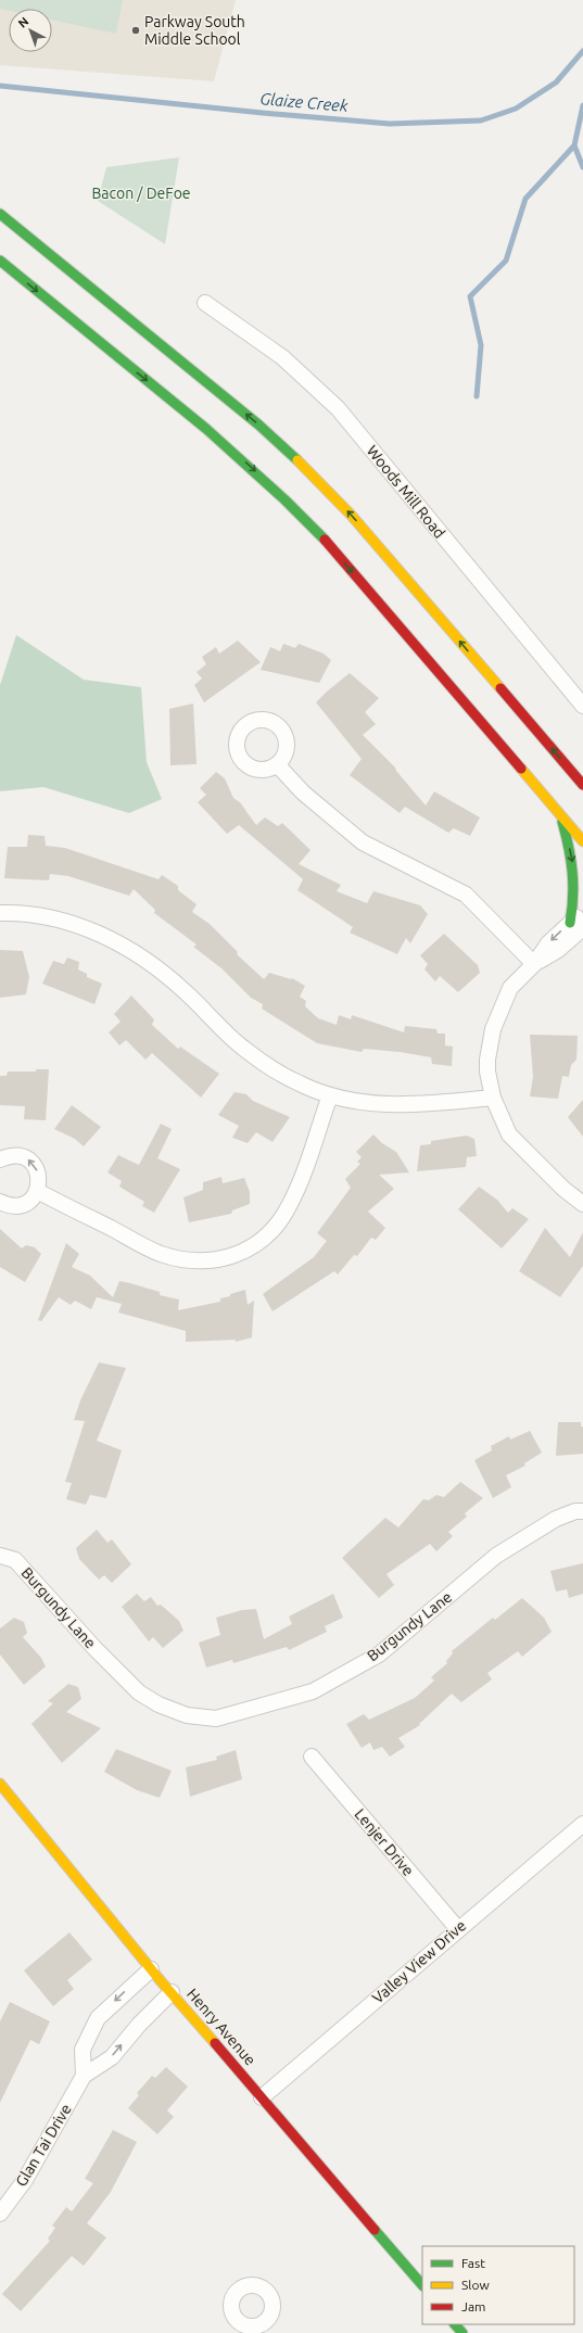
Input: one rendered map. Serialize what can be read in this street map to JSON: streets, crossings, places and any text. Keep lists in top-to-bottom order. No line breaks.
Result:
{"streets":{"main road":["Henry Avenue"],"street":["Woods Mill Road","Burgundy Lane","Lenjer Drive","Valley View Drive","Glan Tai Drive"]},"crossings":[["Lenjer Drive","Valley View Drive"],["Valley View Drive","Henry Avenue"],["Henry Avenue","Glan Tai Drive"]],"water":["Glaize Creek"],"parks":["Bacon / DeFoe"],"places":["Parkway South Middle School"],"legend":["Fast","Slow","Jam"],"north":"top left"}
